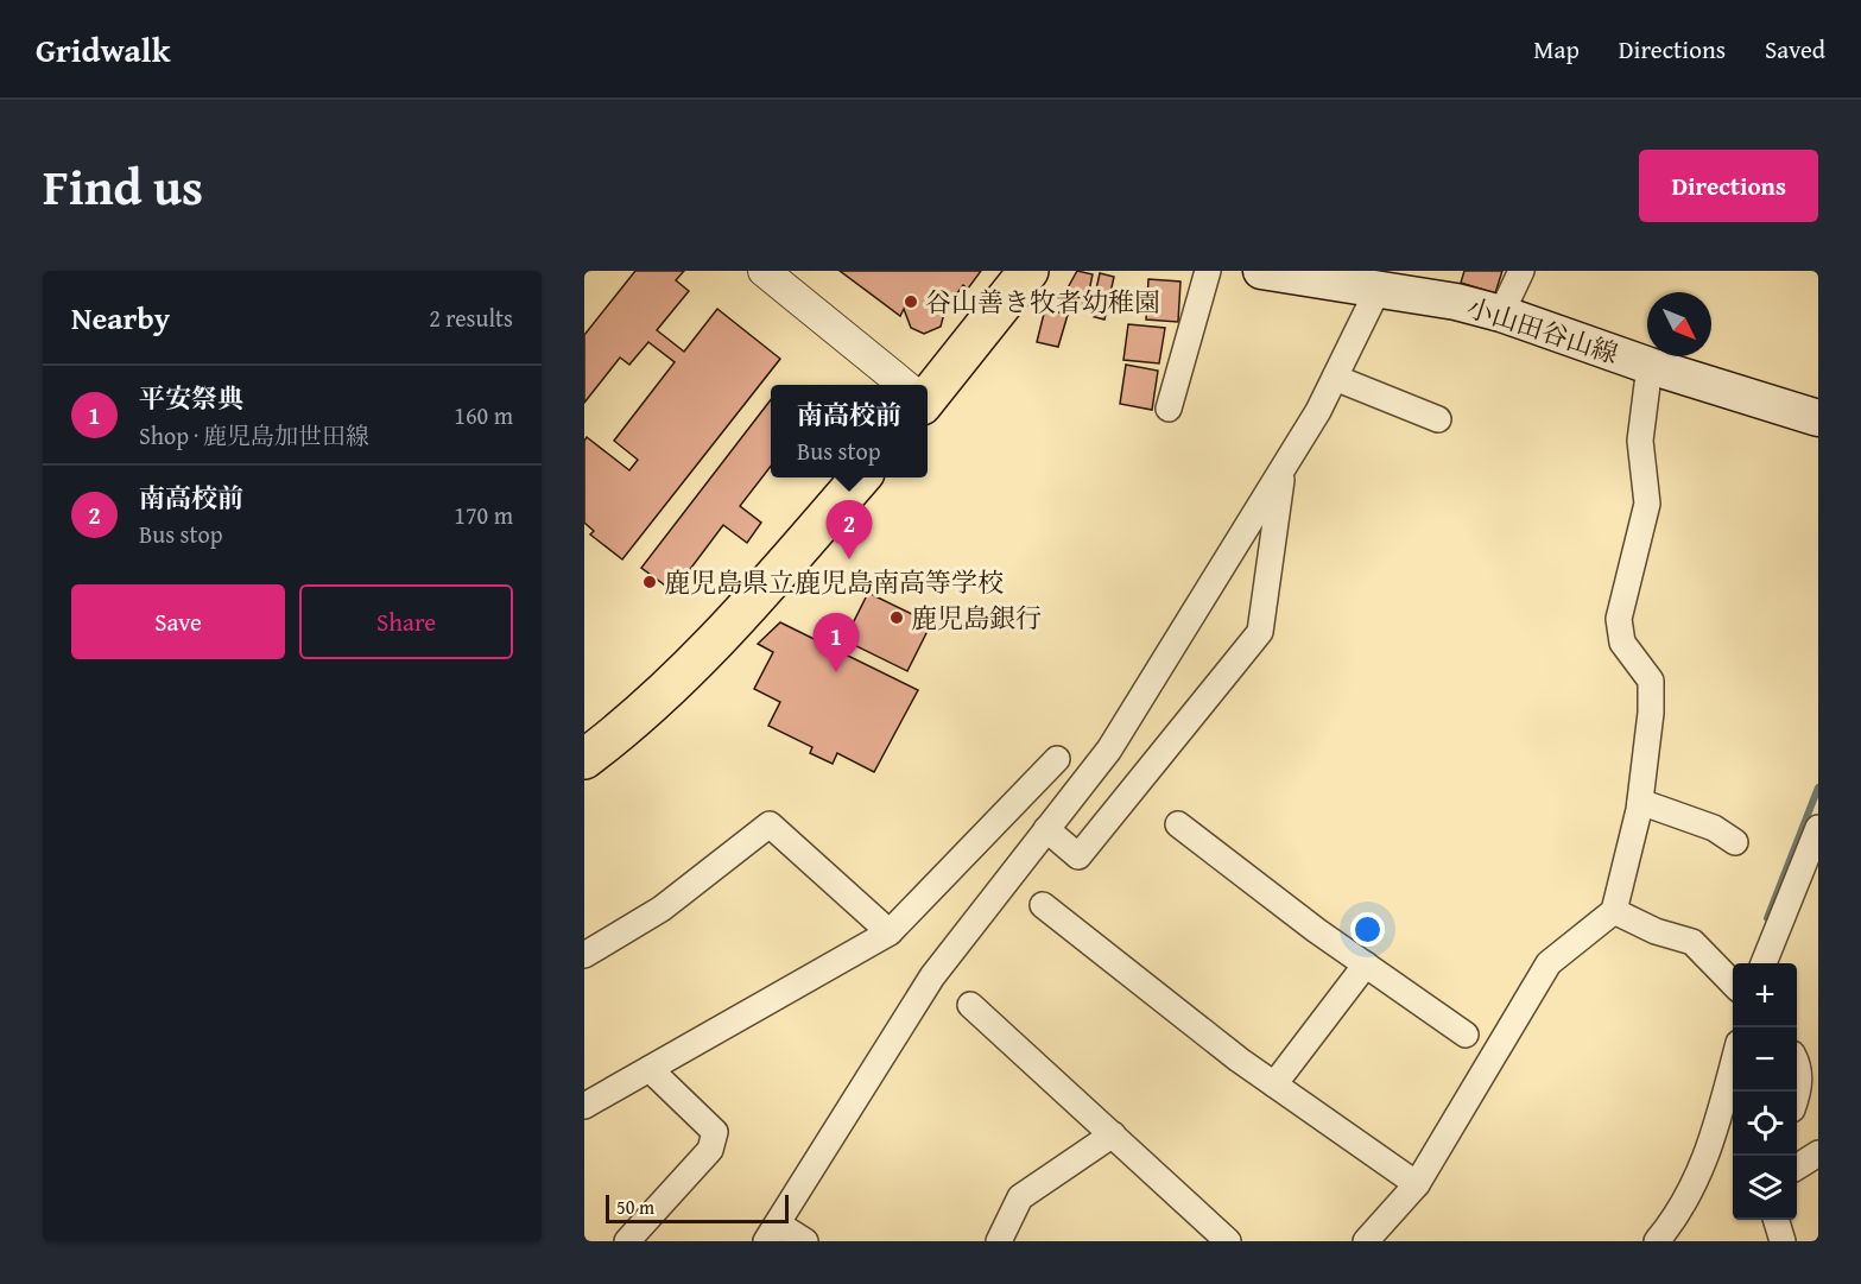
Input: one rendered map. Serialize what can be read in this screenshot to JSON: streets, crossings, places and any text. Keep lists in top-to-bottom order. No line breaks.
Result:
{"streets":{"main road":["小山田谷山線"]},"places":["谷山善き牧者幼稚園","鹿児島県立鹿児島南高等学校","鹿児島銀行"],"scale_bar":"50 m","north":"bottom right","page":{"header":"Gridwalk","nav":["Map","Directions","Saved"],"title":"Find us","buttons":["Directions",["Save","Share"]],"heading":["Nearby","2 results"],"list":[{"mark":"1","name":"平安祭典","note":"Shop · 鹿児島加世田線","value":"160 m"},{"mark":"2","name":"南高校前","note":"Bus stop","value":"170 m"}],"popup":["南高校前","Bus stop"],"pins":["2","1"],"map_buttons":["+","−"],"scale":"50 m"}}
